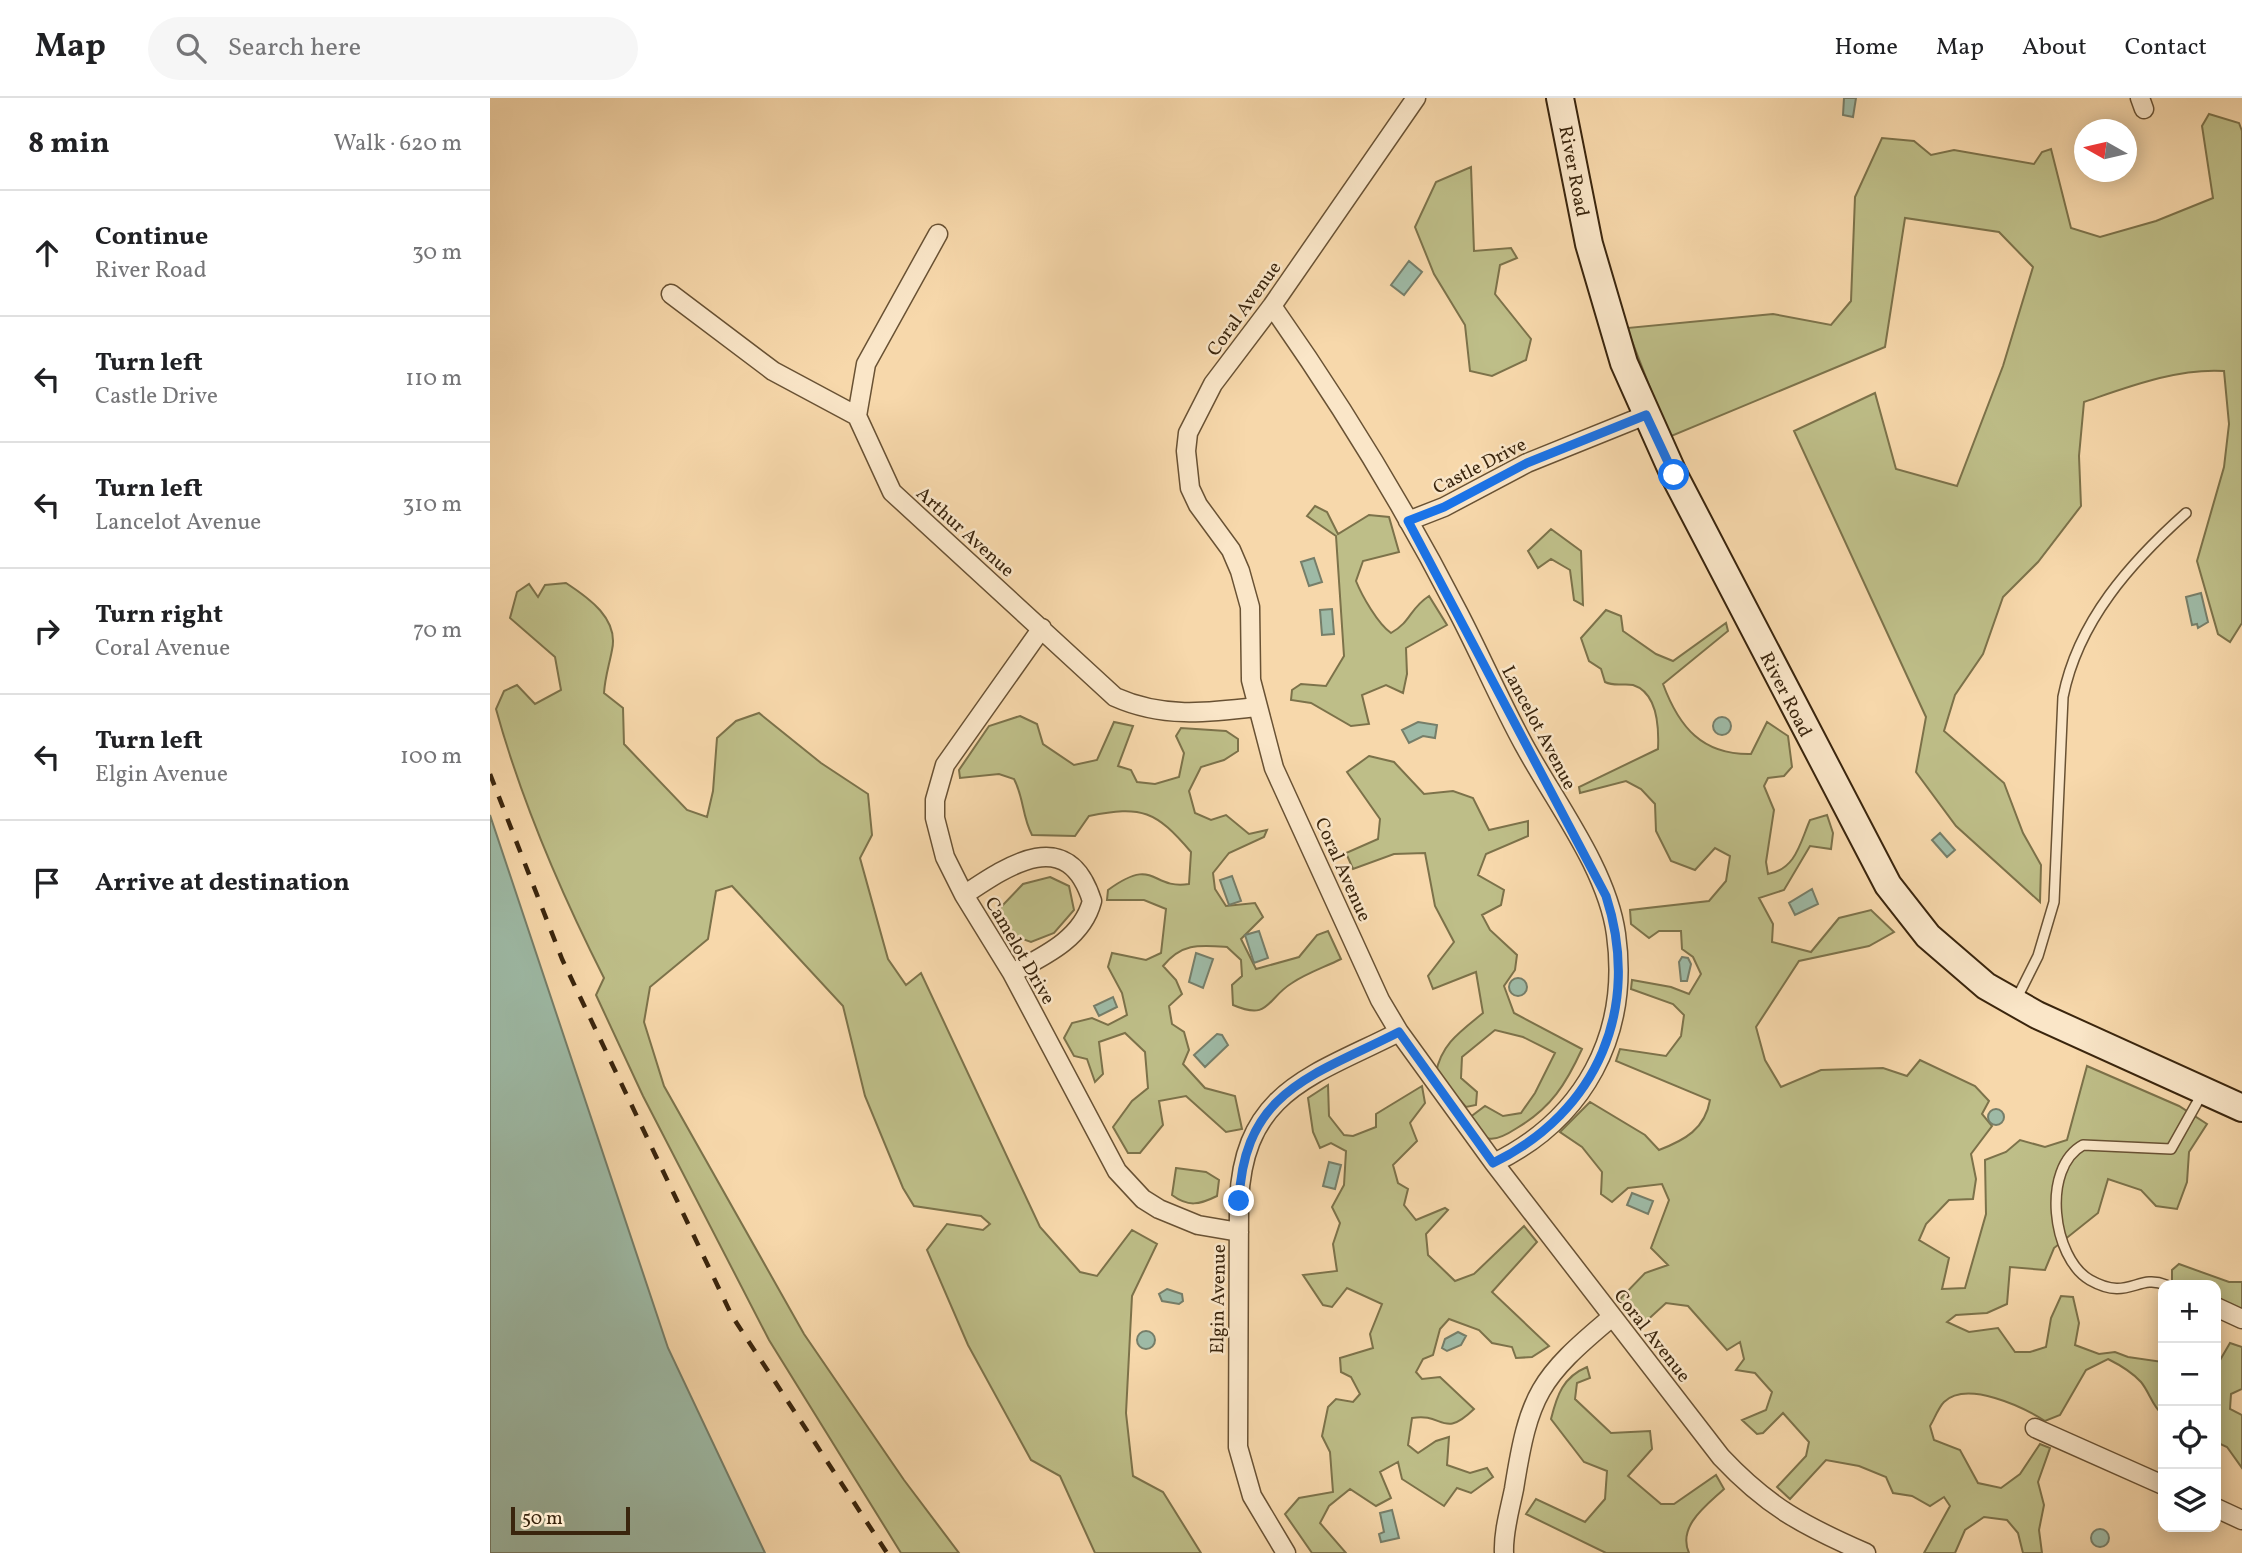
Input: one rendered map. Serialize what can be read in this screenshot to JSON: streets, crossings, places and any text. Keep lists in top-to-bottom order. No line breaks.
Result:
{"streets":{"street":["River Road","Coral Avenue","Castle Drive","Arthur Avenue","Lancelot Avenue","Camelot Drive","Elgin Avenue"]},"crossings":[["River Road","Castle Drive"],["Coral Avenue","Arthur Avenue"],["Coral Avenue","Lancelot Avenue"],["Coral Avenue","Elgin Avenue"],["Castle Drive","Lancelot Avenue"],["Arthur Avenue","Camelot Drive"],["Camelot Drive","Elgin Avenue"]],"scale_bar":"50 m","north":"left","page":{"header":"Map","search":"Search here","nav":["Home","Map","About","Contact"],"heading":["8 min","Walk · 620 m"],"list":[["Continue","River Road","30 m"],["Turn left","Castle Drive","110 m"],["Turn left","Lancelot Avenue","310 m"],["Turn right","Coral Avenue","70 m"],["Turn left","Elgin Avenue","100 m"],"Arrive at destination"],"map_buttons":["+","−"],"scale":"50 m"}}
